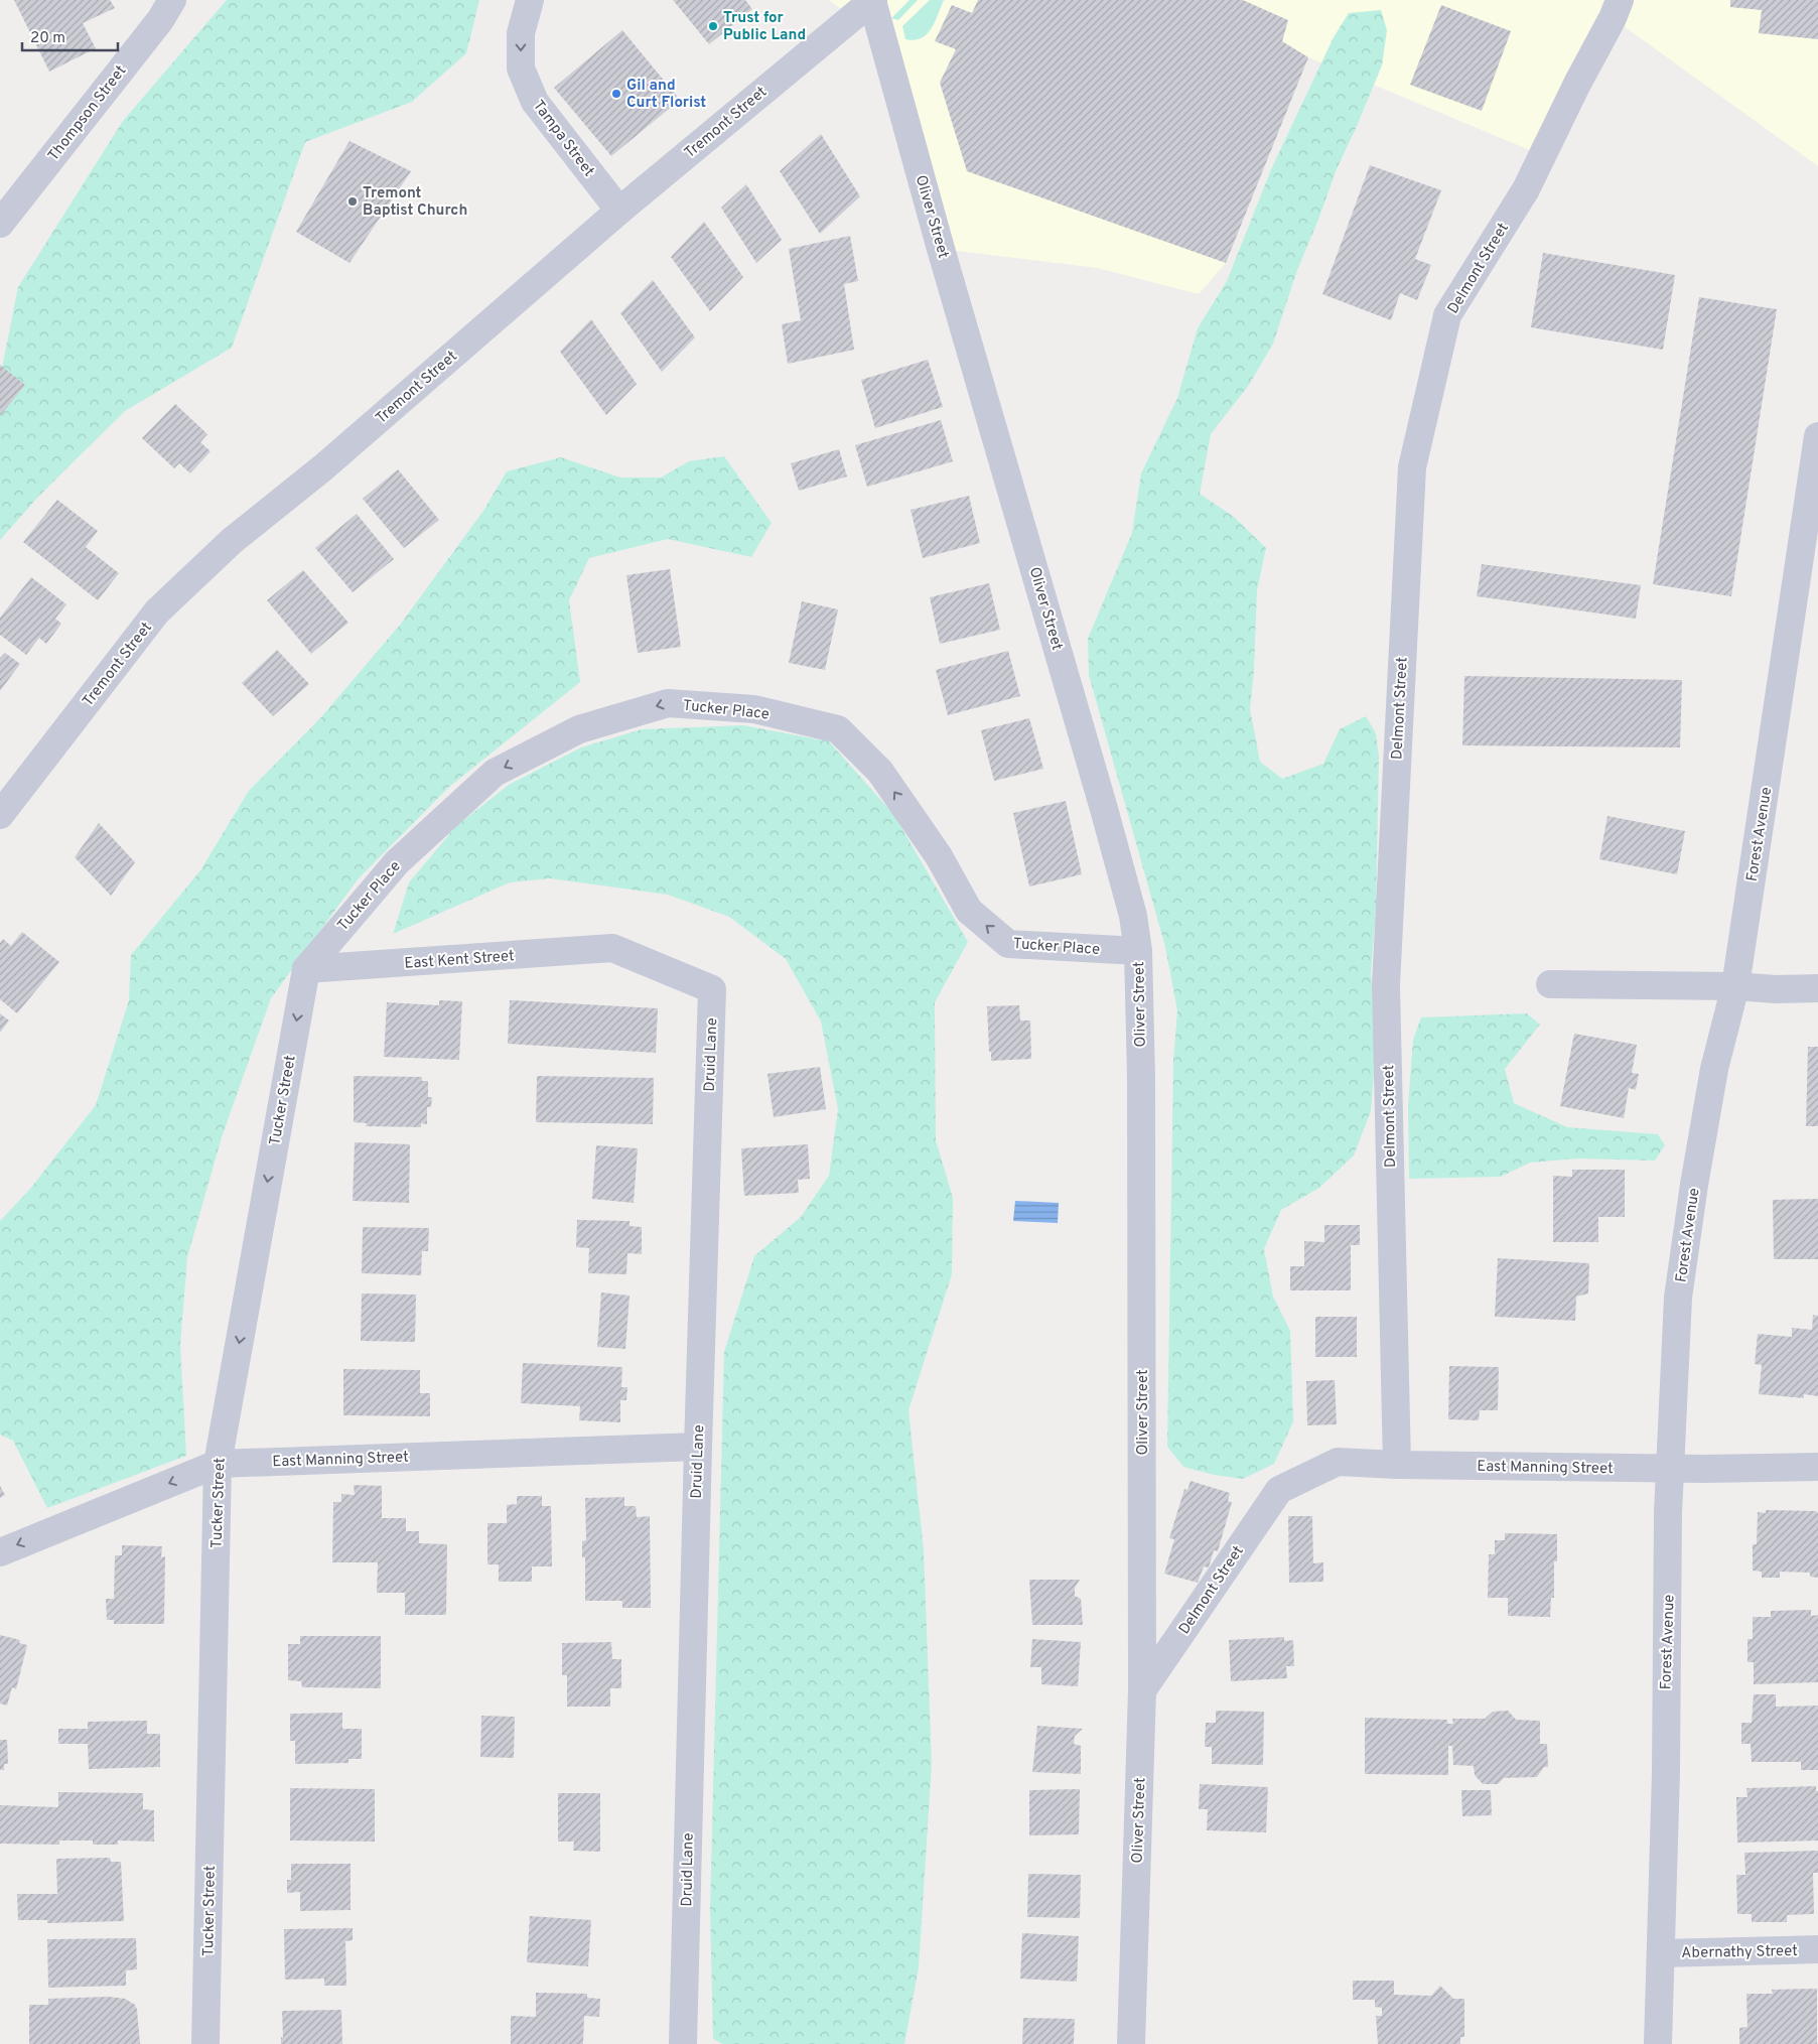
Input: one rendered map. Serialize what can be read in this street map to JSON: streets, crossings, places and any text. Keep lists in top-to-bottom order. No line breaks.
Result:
{"streets":{"street":["Thompson Street","Tremont Street","Tampa Street","Oliver Street","Delmont Street","Tucker Place","Forest Avenue","East Kent Street","Druid Lane","Tucker Street","East Manning Street","Abernathy Street"]},"crossings":[["Tremont Street","Tampa Street"],["Tremont Street","Oliver Street"],["Oliver Street","Delmont Street"],["Oliver Street","Tucker Place"],["Delmont Street","East Manning Street"],["Tucker Place","East Kent Street"],["Tucker Place","Tucker Street"],["Forest Avenue","East Manning Street"],["Forest Avenue","Abernathy Street"],["East Kent Street","Druid Lane"],["East Kent Street","Tucker Street"],["Druid Lane","East Manning Street"],["Tucker Street","East Manning Street"]],"one_way":["Tampa Street","Tucker Place","Tucker Street"],"places":["Trust for Public Land","Gil and Curt Florist","Tremont Baptist Church"],"scale_bar":"20 m"}
